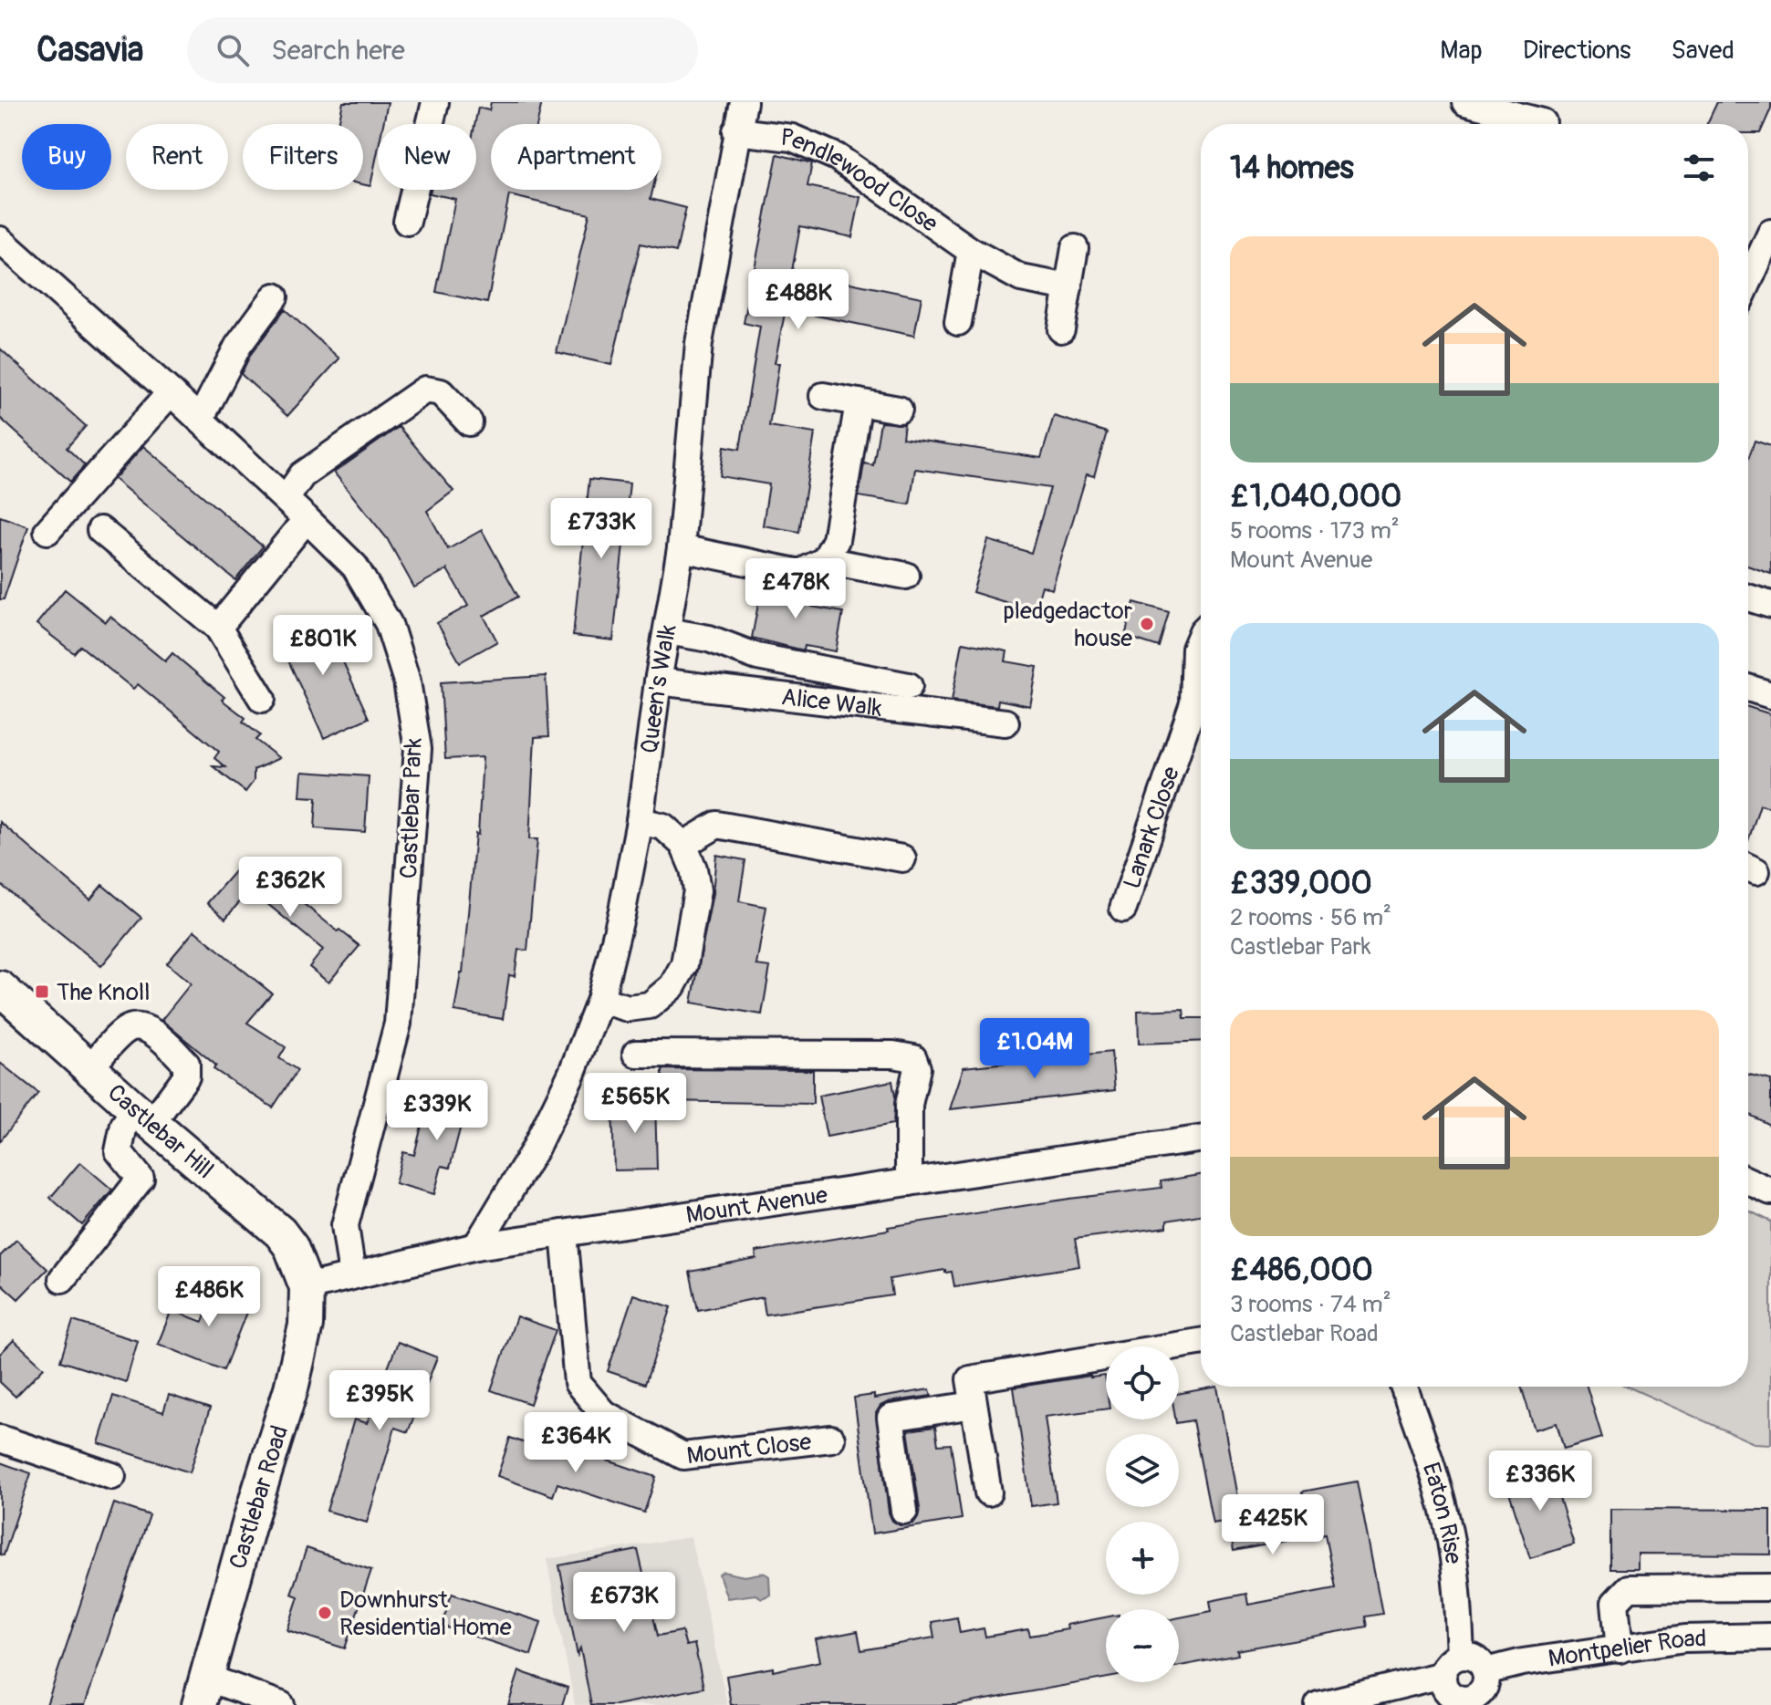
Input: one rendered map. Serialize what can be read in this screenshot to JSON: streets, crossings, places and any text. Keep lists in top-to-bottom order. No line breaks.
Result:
{"streets":{"main road":["Castlebar Hill","Castlebar Road"],"street":["Pendlewood Close","Queen's Walk","Alice Walk","Castlebar Park","Lanark Close","Mount Avenue","Mount Close","Eaton Rise","Montpelier Road"]},"crossings":[["Pendlewood Close","Queen's Walk"],["Queen's Walk","Alice Walk"],["Queen's Walk","Mount Avenue"],["Castlebar Park","Mount Avenue"],["Castlebar Hill","Mount Avenue"],["Castlebar Hill","Castlebar Road"],["Mount Avenue","Mount Close"],["Mount Avenue","Castlebar Road"],["Eaton Rise","Montpelier Road"]],"places":{"other":["pledgedactor house","Downhurst Residential Home"],"transit":["The Knoll"]},"page":{"header":"Casavia","search":"Search here","nav":["Map","Directions","Saved"],"chip":["Buy","Rent","Filters","New","Apartment"],"heading":"14 homes","list":[{"name":"£1,040,000","note":"5 rooms · 173 m² · Mount Avenue"},{"name":"£339,000","note":"2 rooms · 56 m² · Castlebar Park"},{"name":"£486,000","note":"3 rooms · 74 m² · Castlebar Road"}],"price":["£488K","£733K","£478K","£801K","£362K","£1.04M","£565K","£339K","£486K","£395K","£364K","£336K","£425K","£673K"],"map_buttons":["+","−"]}}
